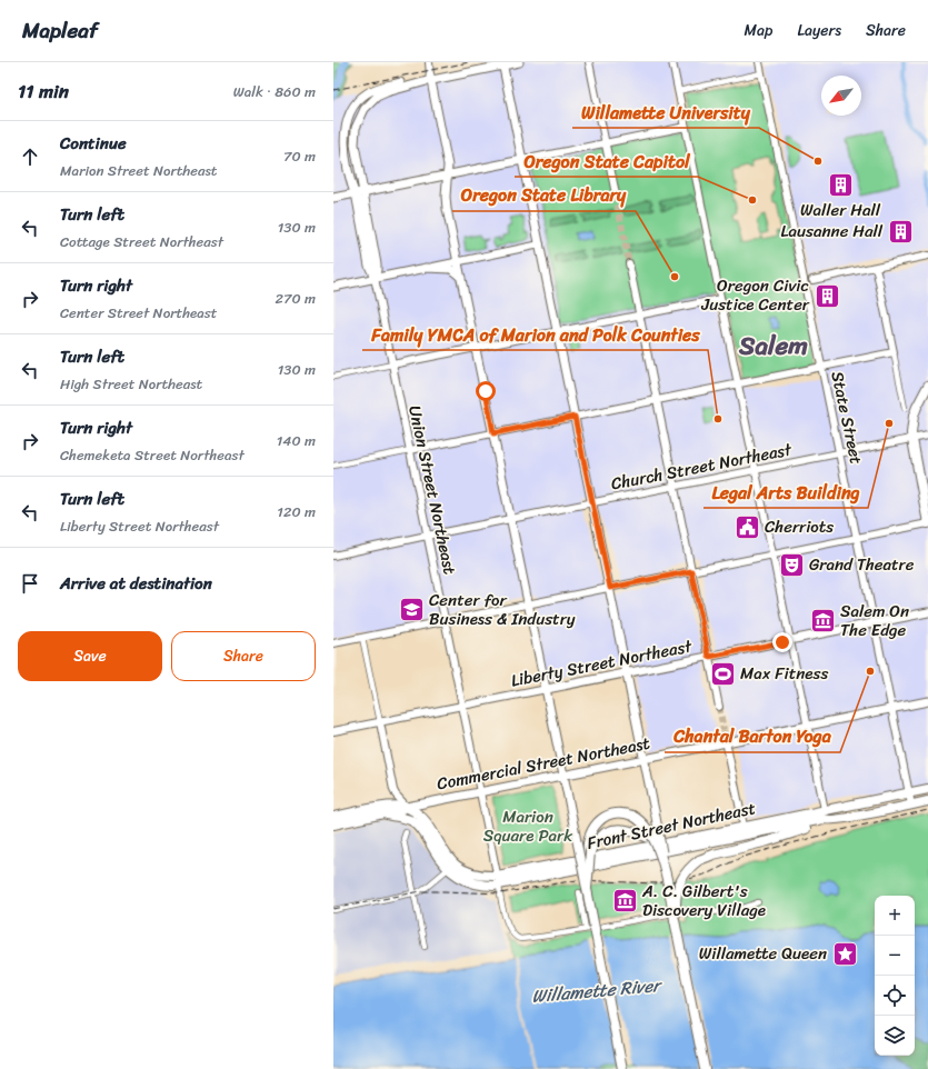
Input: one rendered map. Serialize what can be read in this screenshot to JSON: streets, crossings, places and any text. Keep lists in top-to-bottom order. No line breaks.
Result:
{"streets":{"highway":["Front Street Northeast"],"main road":["Union Street Northeast","Liberty Street Northeast","Commercial Street Northeast"],"street":["State Street","Church Street Northeast"]},"crossings":[["State Street","Church Street Northeast"],["State Street","Liberty Street Northeast"],["State Street","Commercial Street Northeast"],["State Street","Front Street Northeast"],["Church Street Northeast","Union Street Northeast"],["Union Street Northeast","Liberty Street Northeast"],["Union Street Northeast","Commercial Street Northeast"],["Union Street Northeast","Front Street Northeast"],["Commercial Street Northeast","Front Street Northeast"]],"districts":["Salem"],"water":["Willamette River"],"parks":["Marion Square Park"],"places":{"other":["Willamette University","Oregon State Capitol","Oregon State Library","Family YMCA of Marion and Polk Counties","Legal Arts Building","Chantal Barton Yoga"],"building":["Waller Hall","Lausanne Hall","Oregon Civic Justice Center"],"public building":["Cherriots"],"theatre":["Grand Theatre"],"school or university":["Center for Business & Industry"],"museum":["Salem On The Edge","A. C. Gilbert's Discovery Village"],"sports":["Max Fitness"],"place":["Willamette Queen"]},"north":"bottom left","page":{"header":"Mapleaf","nav":["Map","Layers","Share"],"heading":["11 min","Walk · 860 m"],"list":[["Continue","Marion Street Northeast","70 m"],["Turn left","Cottage Street Northeast","130 m"],["Turn right","Center Street Northeast","270 m"],["Turn left","High Street Northeast","130 m"],["Turn right","Chemeketa Street Northeast","140 m"],["Turn left","Liberty Street Northeast","120 m"],"Arrive at destination"],"buttons":["Save","Share"],"map_buttons":["+","−"]}}
